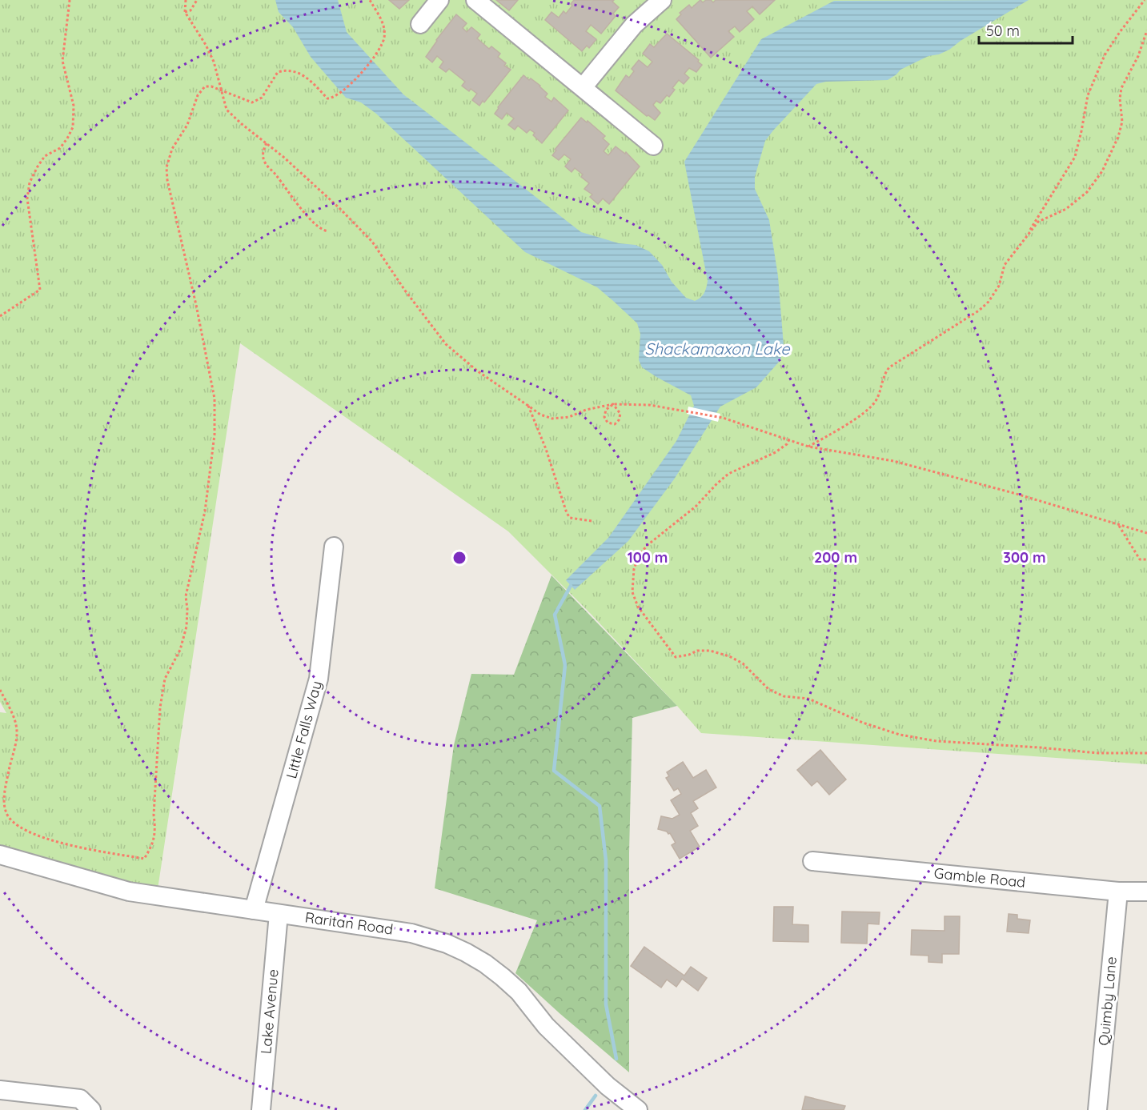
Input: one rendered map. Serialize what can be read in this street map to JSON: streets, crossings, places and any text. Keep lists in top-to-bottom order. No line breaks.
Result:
{"streets":{"street":["Little Falls Way","Gamble Road","Raritan Road","Quimby Lane","Lake Avenue"]},"crossings":[["Little Falls Way","Raritan Road"],["Gamble Road","Quimby Lane"],["Raritan Road","Lake Avenue"]],"water":["Shackamaxon Lake"],"scale_bar":"50 m","rings":["100 m","200 m","300 m"]}
